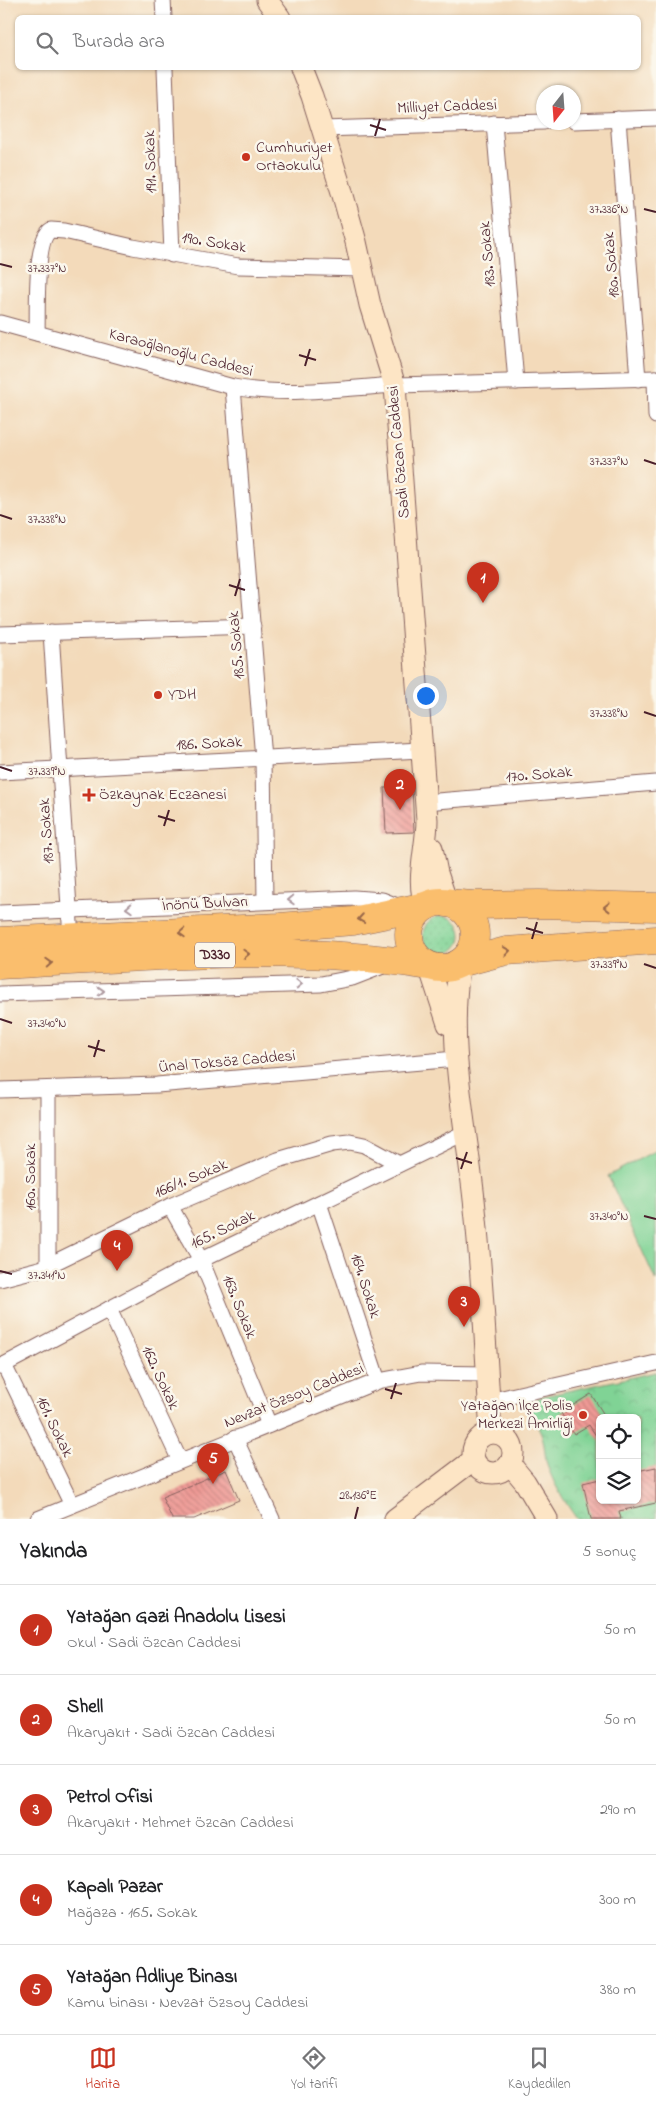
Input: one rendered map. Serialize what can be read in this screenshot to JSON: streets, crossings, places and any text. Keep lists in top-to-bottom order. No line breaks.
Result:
{"streets":{"highway":["İnönü Bulvarı","D330"],"street":["Milliyet Caddesi","191. Sokak","190. Sokak","183. Sokak","180. Sokak","Karaoğlanoğlu Caddesi","Sadi Özcan Caddesi","185. Sokak","186. Sokak","170. Sokak","187. Sokak","Ünal Toksöz Caddesi","160. Sokak","166/1. Sokak","165. Sokak","164. Sokak","163. Sokak","162. Sokak","Nevzat Özsoy Caddesi","161. Sokak"]},"crossings":[["Milliyet Caddesi","183. Sokak"],["Milliyet Caddesi","Sadi Özcan Caddesi"],["191. Sokak","190. Sokak"],["190. Sokak","Karaoğlanoğlu Caddesi"],["190. Sokak","Sadi Özcan Caddesi"],["183. Sokak","Karaoğlanoğlu Caddesi"],["180. Sokak","Karaoğlanoğlu Caddesi"],["Karaoğlanoğlu Caddesi","Sadi Özcan Caddesi"],["Karaoğlanoğlu Caddesi","185. Sokak"],["Sadi Özcan Caddesi","186. Sokak"],["Sadi Özcan Caddesi","170. Sokak"],["Sadi Özcan Caddesi","İnönü Bulvarı"],["Sadi Özcan Caddesi","D330"],["185. Sokak","186. Sokak"],["185. Sokak","İnönü Bulvarı"],["186. Sokak","187. Sokak"],["187. Sokak","İnönü Bulvarı"],["İnönü Bulvarı","D330"],["Ünal Toksöz Caddesi","160. Sokak"],["160. Sokak","166/1. Sokak"],["166/1. Sokak","165. Sokak"],["166/1. Sokak","163. Sokak"],["165. Sokak","164. Sokak"],["165. Sokak","163. Sokak"],["165. Sokak","162. Sokak"],["165. Sokak","161. Sokak"],["164. Sokak","Nevzat Özsoy Caddesi"],["163. Sokak","Nevzat Özsoy Caddesi"],["162. Sokak","Nevzat Özsoy Caddesi"],["Nevzat Özsoy Caddesi","161. Sokak"]],"places":{"other":["Cumhuriyet Ortaokulu","YDH","Yatağan İlçe Polis Merkezi Amirliği"],"health":["Özkaynak Eczanesi"]},"north":"bottom","page":{"search":"Burada ara","pins":["1","2","4","3","5"],"heading":["Yakında","5 sonuç"],"list":[{"mark":"1","name":"Yatağan Gazi Anadolu Lisesi","note":"Okul · Sadi Özcan Caddesi","value":"50 m"},{"mark":"2","name":"Shell","note":"Akaryakıt · Sadi Özcan Caddesi","value":"50 m"},{"mark":"3","name":"Petrol Ofisi","note":"Akaryakıt · Mehmet Özcan Caddesi","value":"290 m"},{"mark":"4","name":"Kapalı Pazar","note":"Mağaza · 165. Sokak","value":"300 m"},{"mark":"5","name":"Yatağan Adliye Binası","note":"Kamu binası · Nevzat Özsoy Caddesi","value":"380 m"}],"nav":["Harita","Yol tarifi","Kaydedilen"]},"coordinates":["37.336°N","37.337°N","37.338°N","37.339°N","37.340°N","37.341°N","28.136°E"]}
